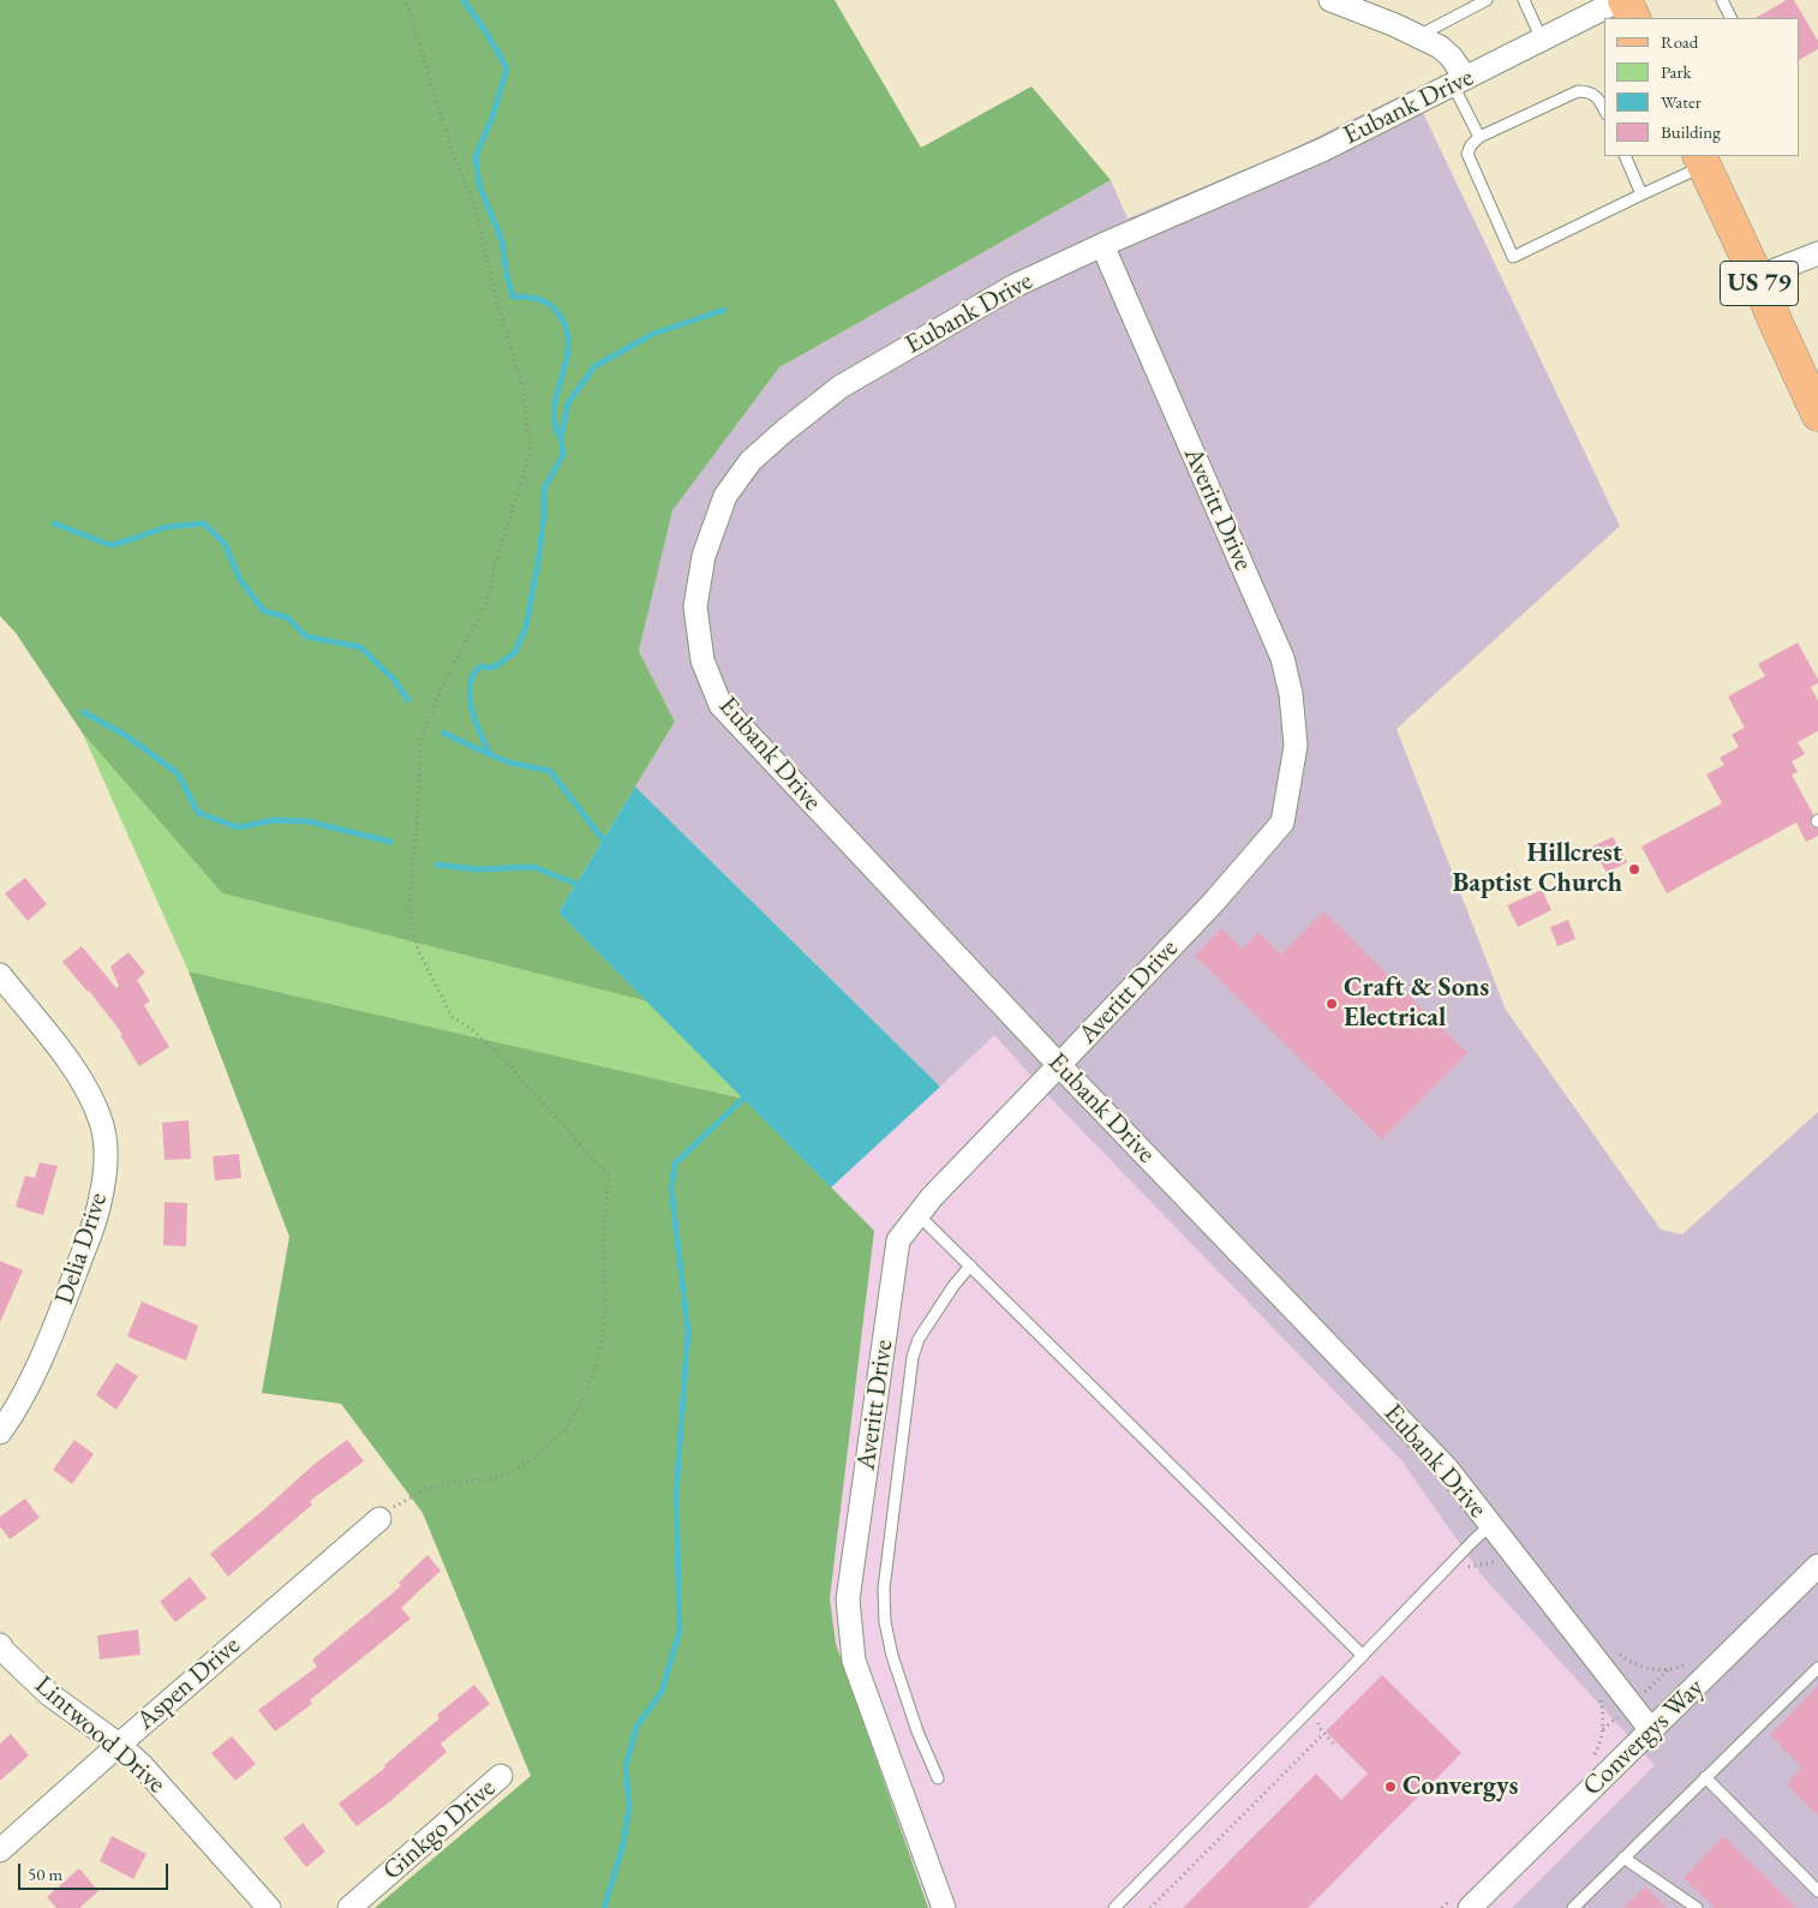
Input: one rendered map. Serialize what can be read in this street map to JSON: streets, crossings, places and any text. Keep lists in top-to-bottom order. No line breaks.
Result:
{"streets":{"main road":["US 79"],"street":["Eubank Drive","Averitt Drive","Delia Drive","Aspen Drive","Lintwood Drive","Convergys Way","Ginkgo Drive"]},"crossings":[["Eubank Drive","Averitt Drive"],["Eubank Drive","Convergys Way"],["Aspen Drive","Lintwood Drive"]],"places":["Hillcrest Baptist Church","Craft & Sons Electrical","Convergys"],"legend":["Road","Park","Water","Building"],"scale_bar":"50 m"}
